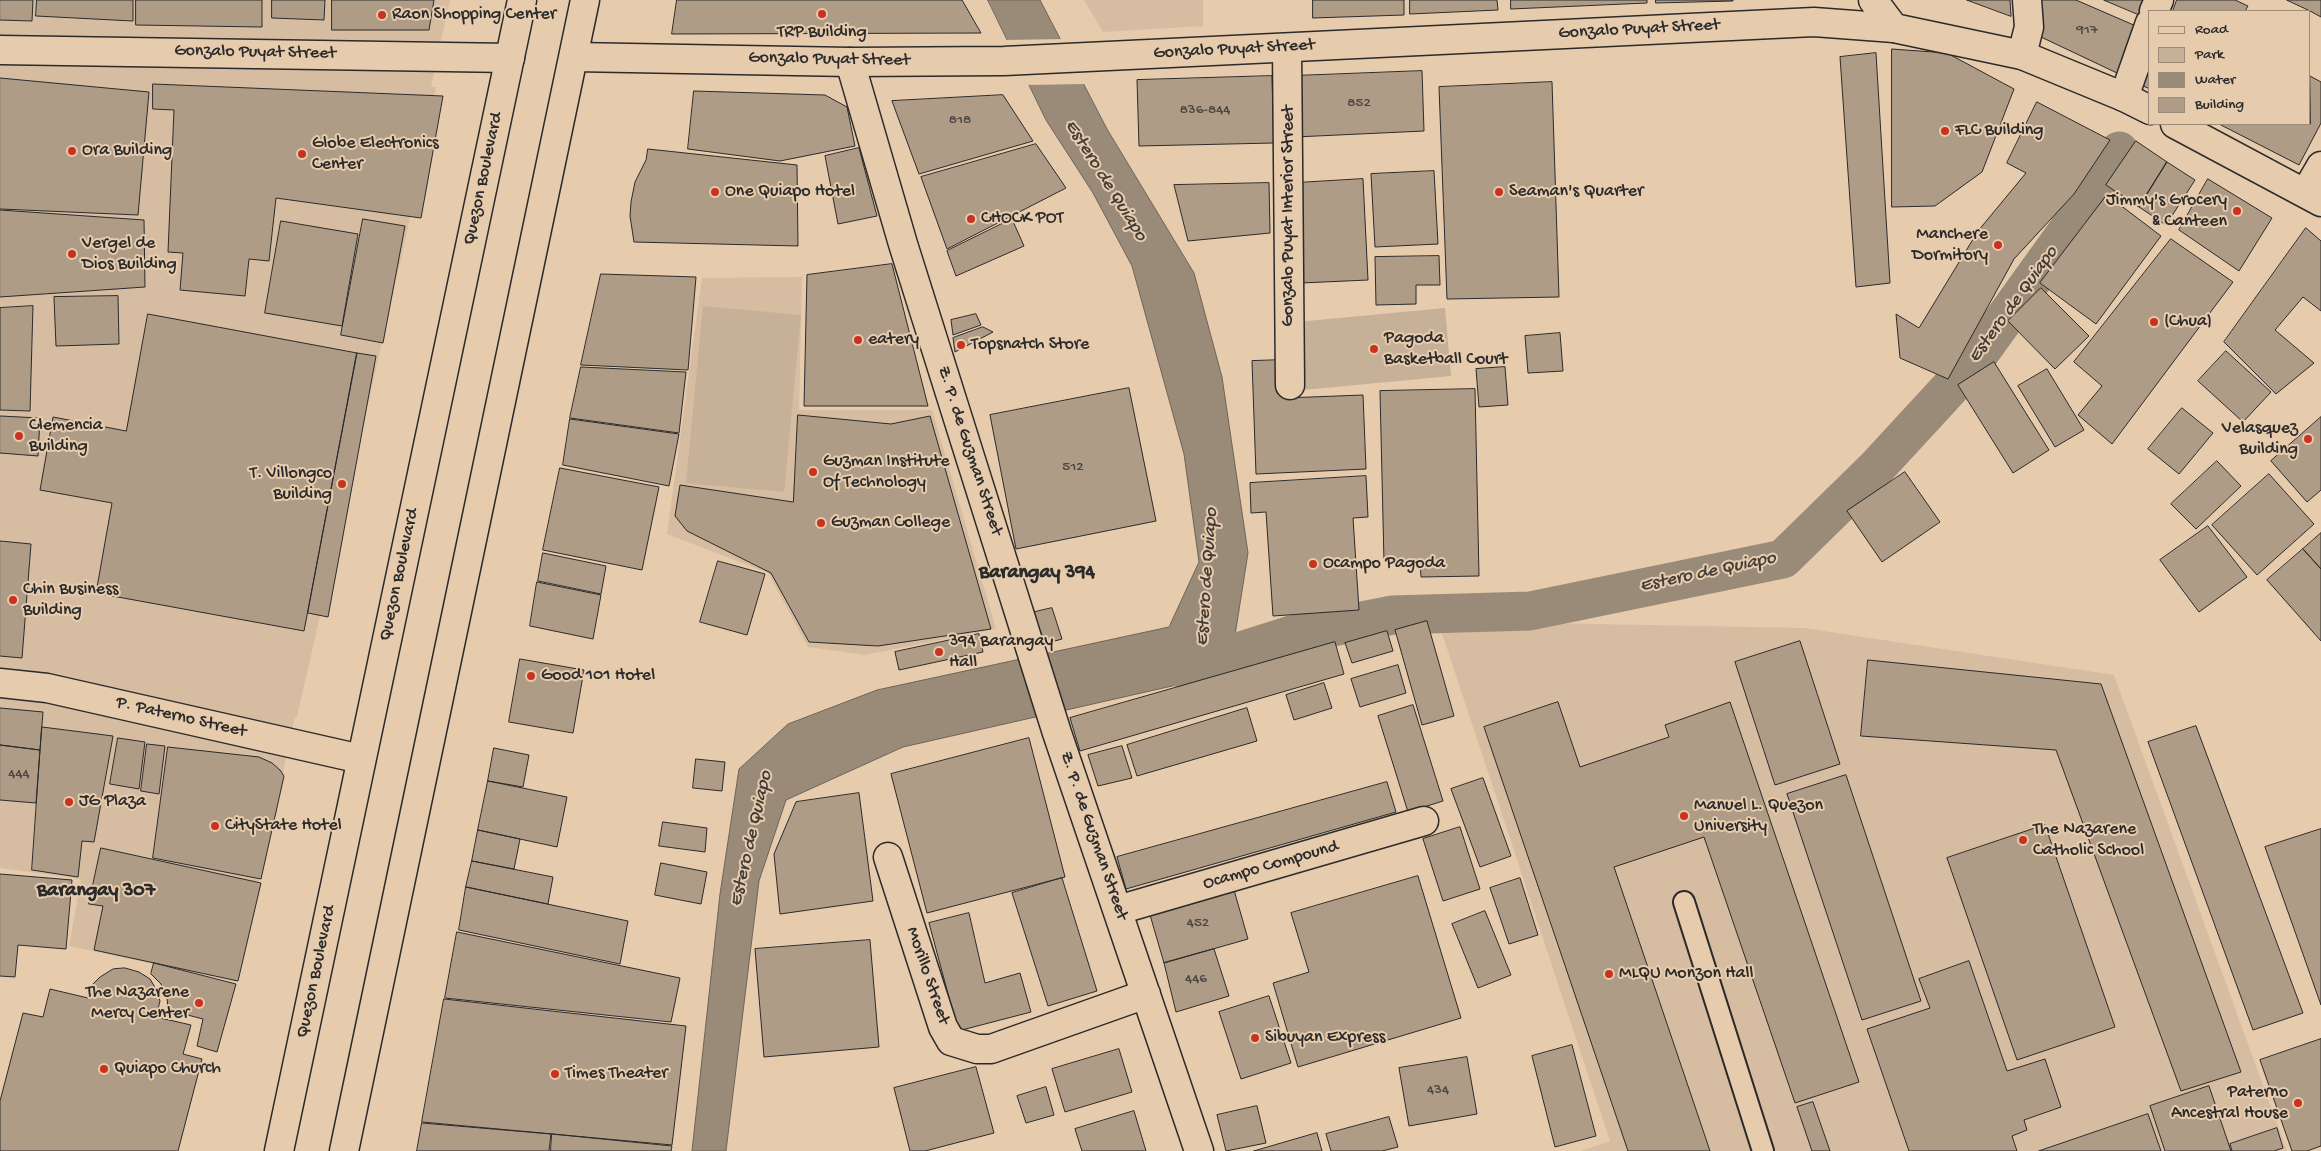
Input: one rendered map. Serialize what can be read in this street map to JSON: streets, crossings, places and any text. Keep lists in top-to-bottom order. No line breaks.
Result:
{"streets":{"street":["Gonzalo Puyat Street","Quezon Boulevard","Gonzalo Puyat Interior Street","Z. P. de Guzman Street","P. Paterno Street","Ocampo Compound","Morillo Street"]},"crossings":[["Gonzalo Puyat Street","Quezon Boulevard"],["Gonzalo Puyat Street","Gonzalo Puyat Interior Street"],["Gonzalo Puyat Street","Z. P. de Guzman Street"],["Quezon Boulevard","P. Paterno Street"],["Z. P. de Guzman Street","Ocampo Compound"],["Z. P. de Guzman Street","Morillo Street"]],"districts":["Barangay 394","Barangay 307"],"water":["Estero de Quiapo"],"places":["TRP Building","Raon Shopping Center","FLC Building","Ora Building","Globe Electronics Center","One Quiapo Hotel","Seaman's Quarter","Jimmy's Grocery & Canteen","CHOCK POT","Manchere Dormitory","Vergel de Dios Building","(Chua)","eatery","Topsnatch Store","Pagoda Basketball Court","Clemencia Building","Velasquez Building","Guzman Institute Of Technology","T. Villongco Building","Guzman College","Ocampo Pagoda","Chin Business Building","394 Barangay Hall","Good 101 Hotel","JG Plaza","Manuel L. Quezon University","CityState Hotel","The Nazarene Catholic School","MLQU Monzon Hall","The Nazarene Mercy Center","Sibuyan Express","Quiapo Church","Times Theater","Paterno Ancestral House"],"house_numbers":["917","852","836-844","818","512","444","452","446","434"],"legend":["Road","Park","Water","Building"]}
